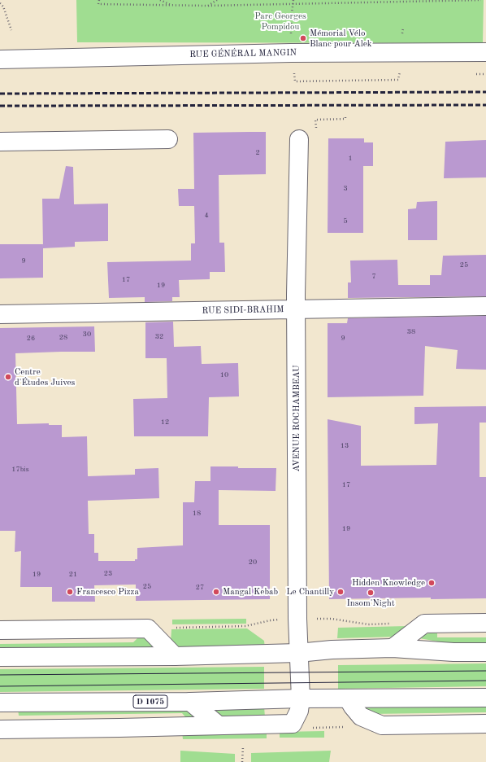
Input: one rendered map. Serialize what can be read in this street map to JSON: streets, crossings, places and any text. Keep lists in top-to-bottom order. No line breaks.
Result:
{"streets":{"street":["RUE GÉNÉRAL MANGIN","RUE SIDI-BRAHIM","AVENUE ROCHAMBEAU","D 1075"]},"crossings":[["RUE SIDI-BRAHIM","AVENUE ROCHAMBEAU"],["AVENUE ROCHAMBEAU","D 1075"]],"parks":["Parc Georges Pompidou"],"places":["Mémorial Vélo Blanc pour Alek","Centre d'Études Juives","Hidden Knowledge","Francesco Pizza","Mangal Kebab","Le Chantilly","Insom'Night"],"house_numbers":["2","1","3","4","5","9","25","7","17","19","38","30","32","28","26","9","10","12","13","17bis","17","18","19","20","23","19","21","25","27"]}
